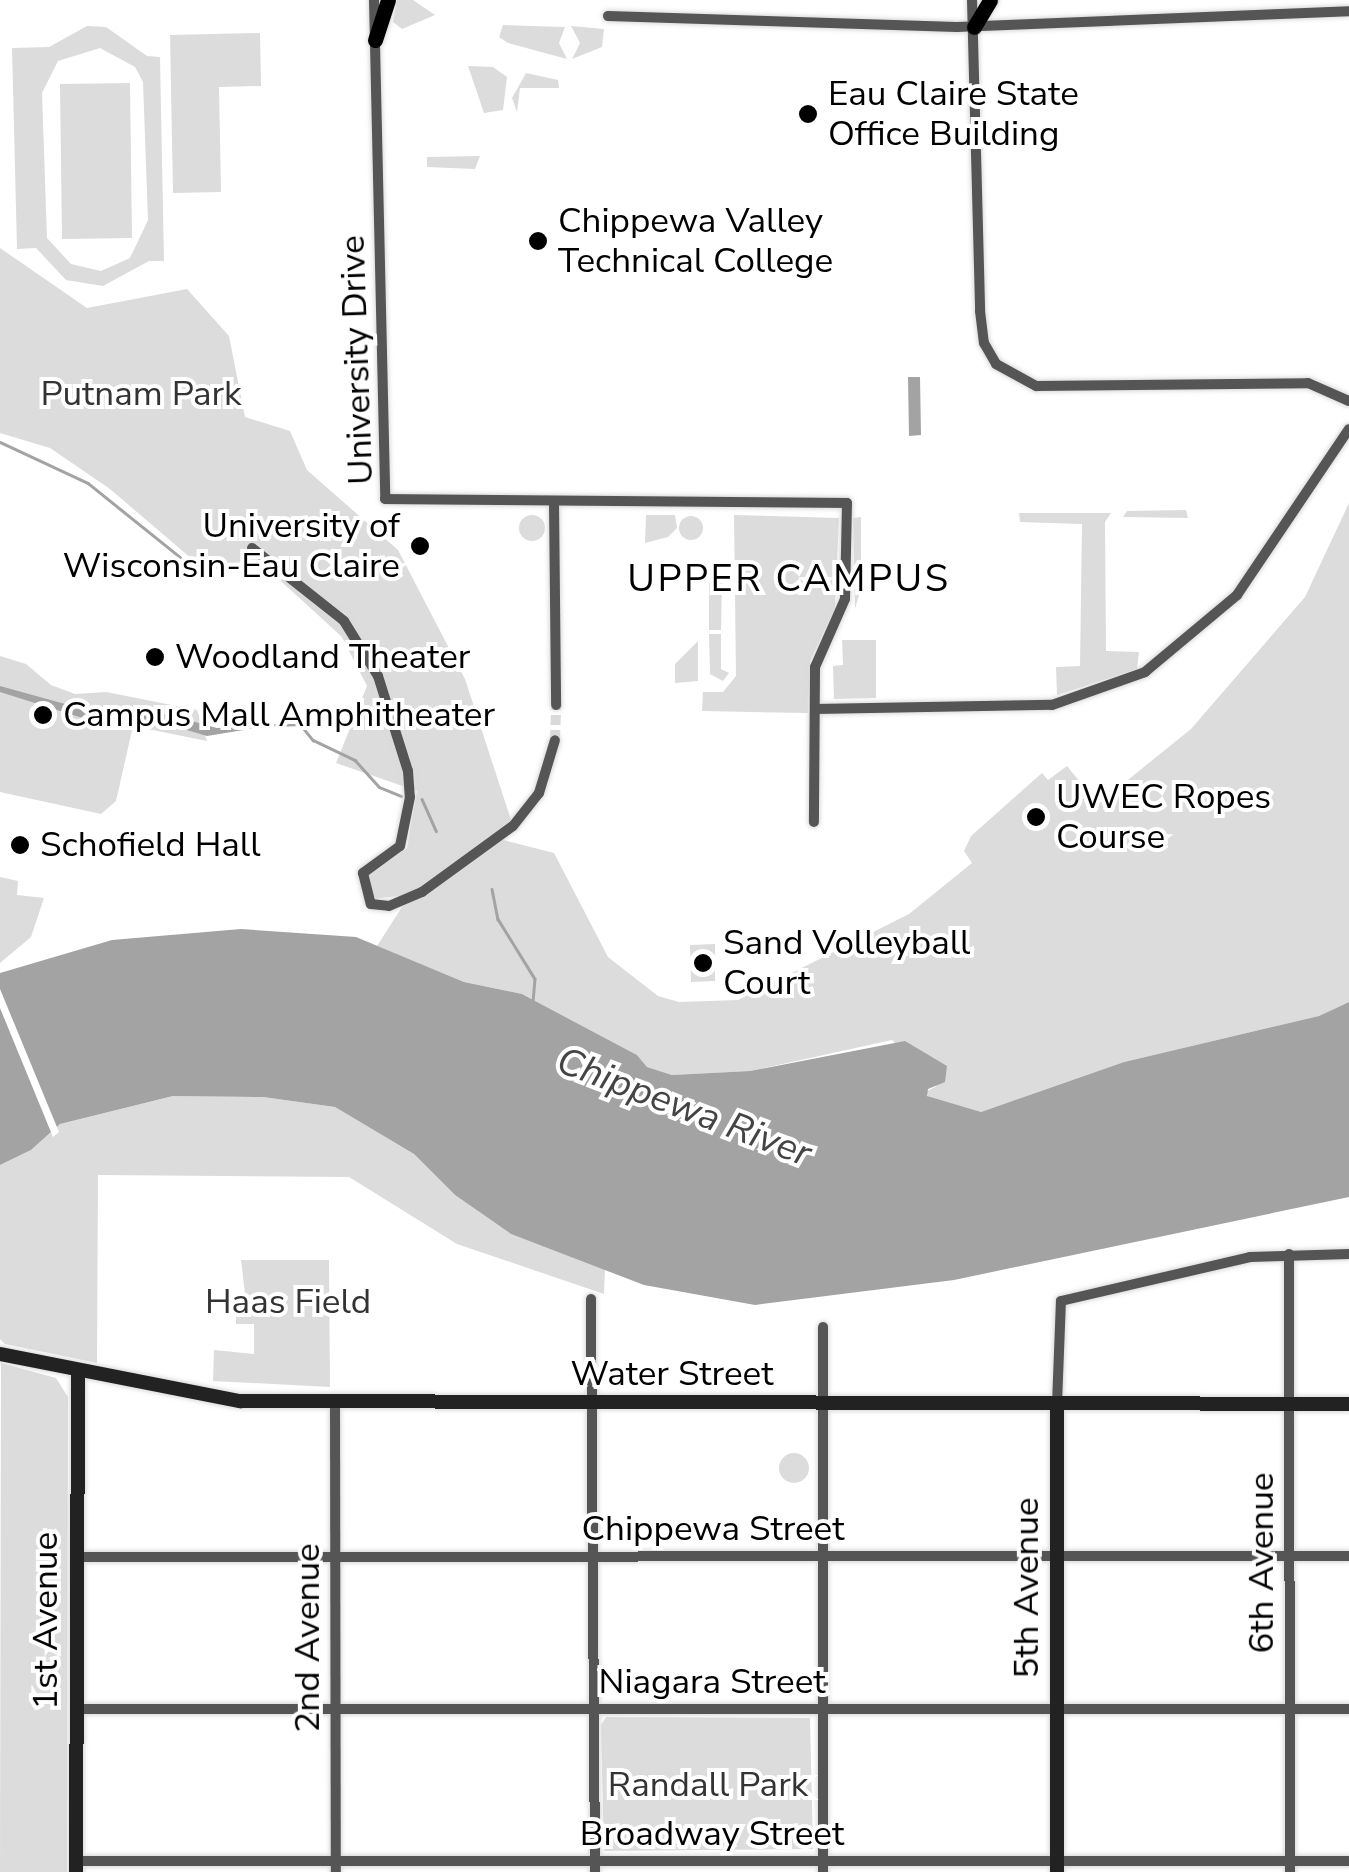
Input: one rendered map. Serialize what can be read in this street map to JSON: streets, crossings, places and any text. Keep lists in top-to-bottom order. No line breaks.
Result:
{"streets":{"main road":["Water Street","5th Avenue","1st Avenue"],"street":["University Drive","Chippewa Street","6th Avenue","2nd Avenue","Niagara Street","Broadway Street"]},"crossings":[["Water Street","6th Avenue"],["Water Street","5th Avenue"],["Water Street","1st Avenue"],["Water Street","2nd Avenue"],["Chippewa Street","6th Avenue"],["Chippewa Street","5th Avenue"],["Chippewa Street","1st Avenue"],["Chippewa Street","2nd Avenue"],["6th Avenue","5th Avenue"],["6th Avenue","Niagara Street"],["6th Avenue","Broadway Street"],["5th Avenue","Niagara Street"],["5th Avenue","Broadway Street"],["1st Avenue","Niagara Street"],["1st Avenue","Broadway Street"],["2nd Avenue","Niagara Street"],["2nd Avenue","Broadway Street"]],"districts":["UPPER CAMPUS"],"water":["Chippewa River"],"parks":["Putnam Park","Haas Field","Randall Park"],"places":["Eau Claire State Office Building","Chippewa Valley Technical College","University of Wisconsin-Eau Claire","Woodland Theater","Campus Mall Amphitheater","UWEC Ropes Course","Schofield Hall","Sand Volleyball Court"]}
